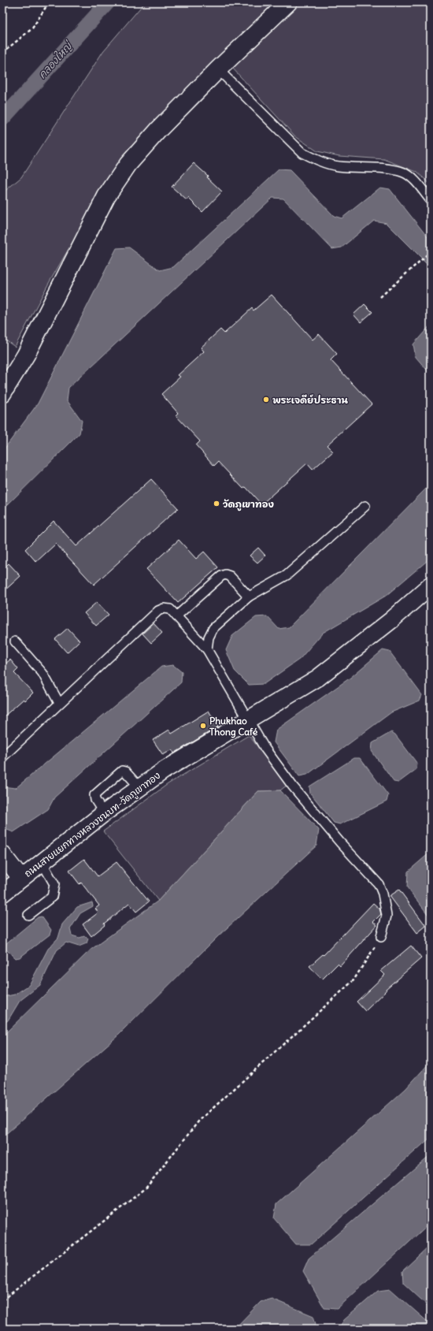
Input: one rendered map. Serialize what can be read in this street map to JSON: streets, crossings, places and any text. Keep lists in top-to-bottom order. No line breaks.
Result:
{"streets":{"street":["ถนนสายแยกทางหลวงชนบท-วัดภูเขาทอง"]},"water":["คลองใหญ่"],"places":["พระเจดีย์ประธาน","วัดภูเขาทอง","Phukhao Thong Café"]}
